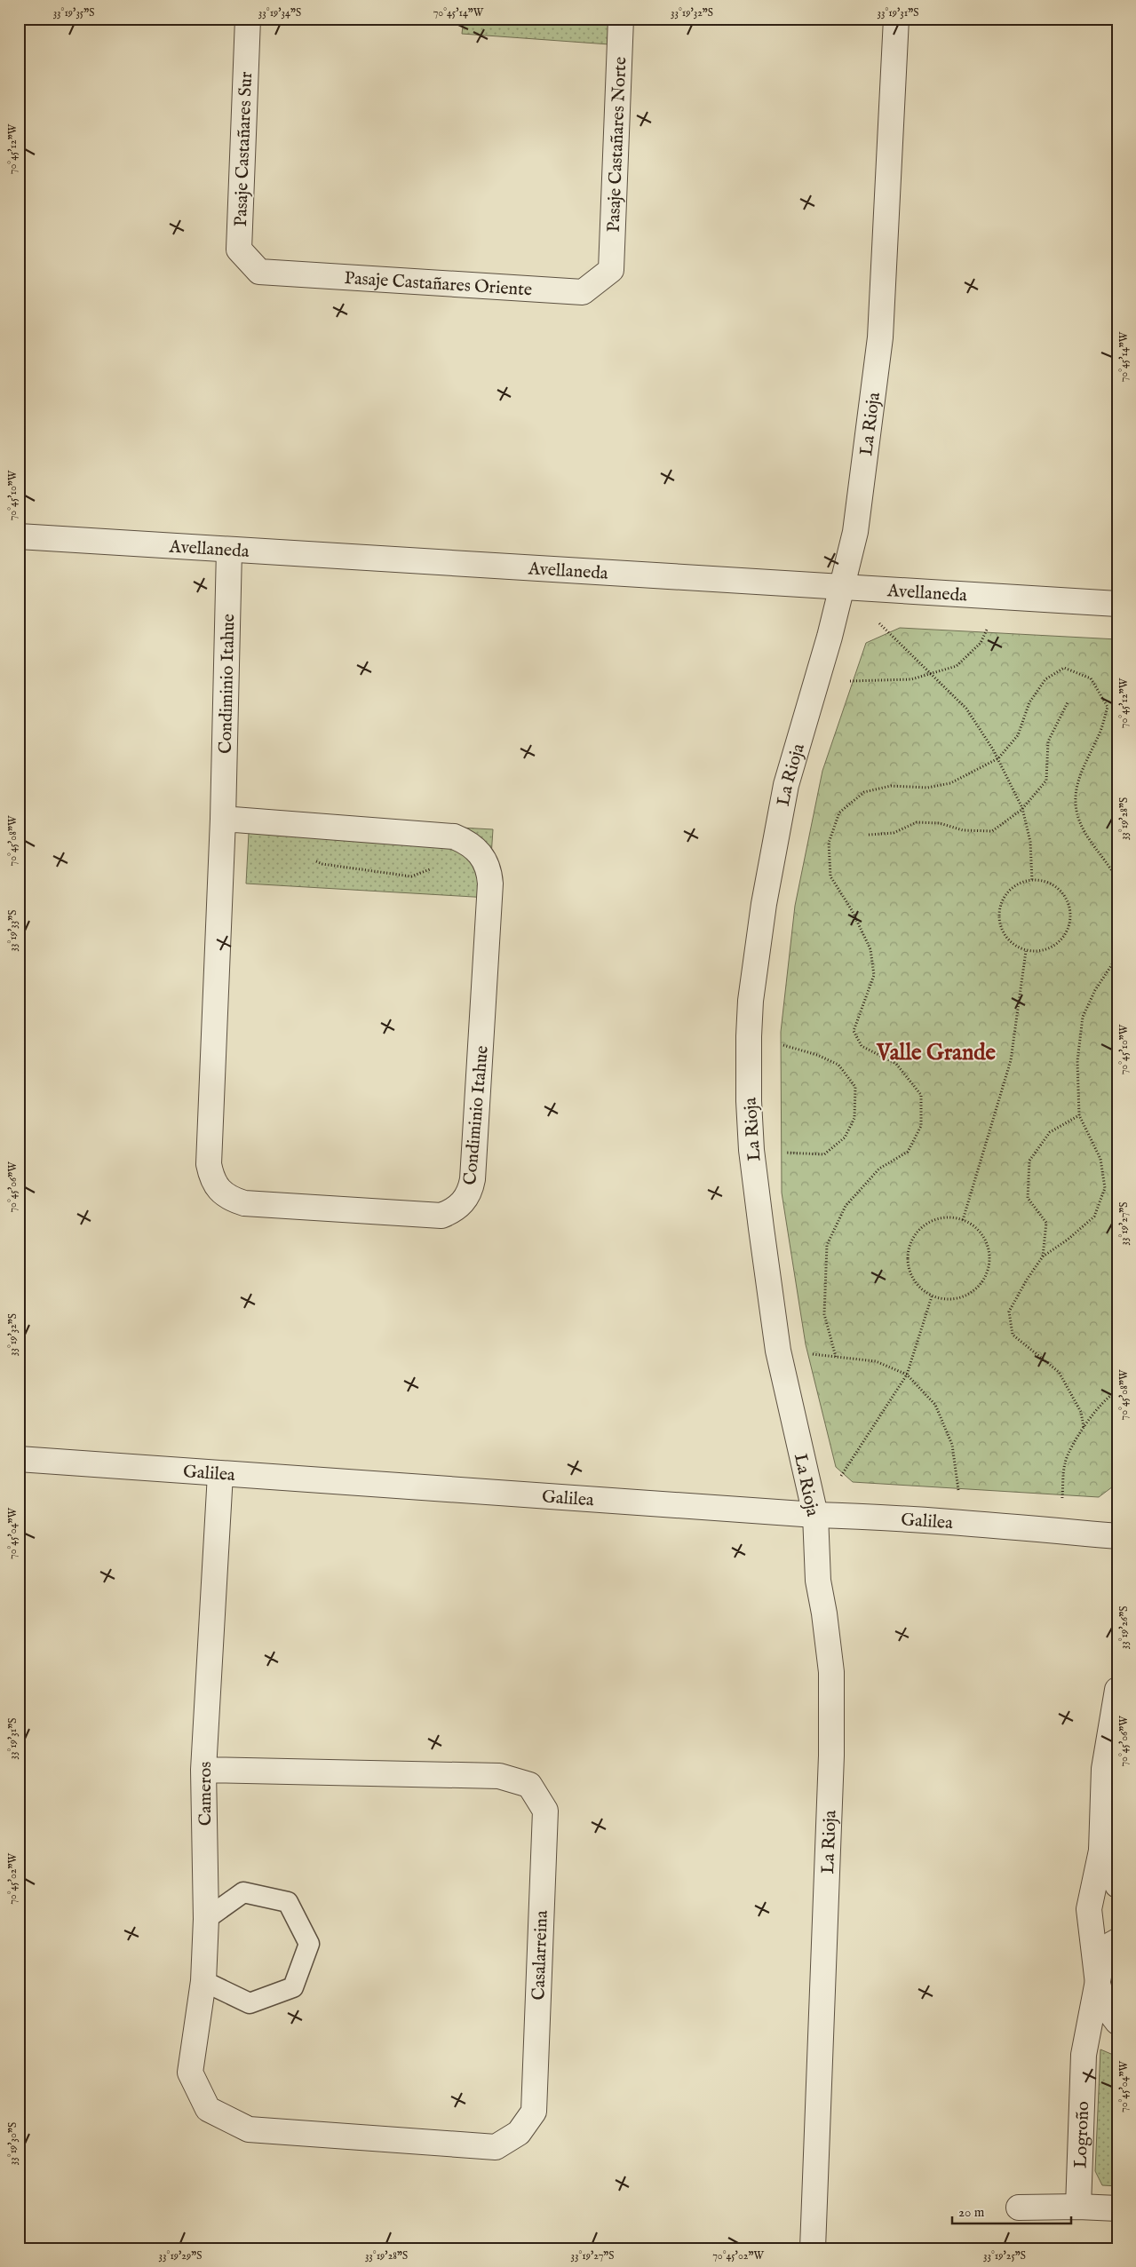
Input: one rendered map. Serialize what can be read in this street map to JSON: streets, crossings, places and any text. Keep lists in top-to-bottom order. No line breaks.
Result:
{"streets":{"street":["Pasaje Castañares Norte","Pasaje Castañares Sur","Pasaje Castañares Oriente","La Rioja","Avellaneda","Condiminio Itahue","Galilea","Cameros","Casalarreina","Logroño"]},"crossings":[["Pasaje Castañares Norte","Pasaje Castañares Oriente"],["Pasaje Castañares Sur","Pasaje Castañares Oriente"],["La Rioja","Avellaneda"],["La Rioja","Galilea"],["Avellaneda","Condiminio Itahue"],["Galilea","Cameros"],["Cameros","Casalarreina"]],"districts":["Valle Grande"],"scale_bar":"20 m","coordinates":["33°19'35\"S","33°19'34\"S","70°45'14\"W","33°19'32\"S","33°19'31\"S","70°45'12\"W","70°45'10\"W","33°19'28\"S","70°45'08\"W","33°19'33\"S","70°45'06\"W","33°19'27\"S","70°45'04\"W","33°19'26\"S","70°45'02\"W","33°19'30\"S","33°19'29\"S","33°19'25\"S"]}
